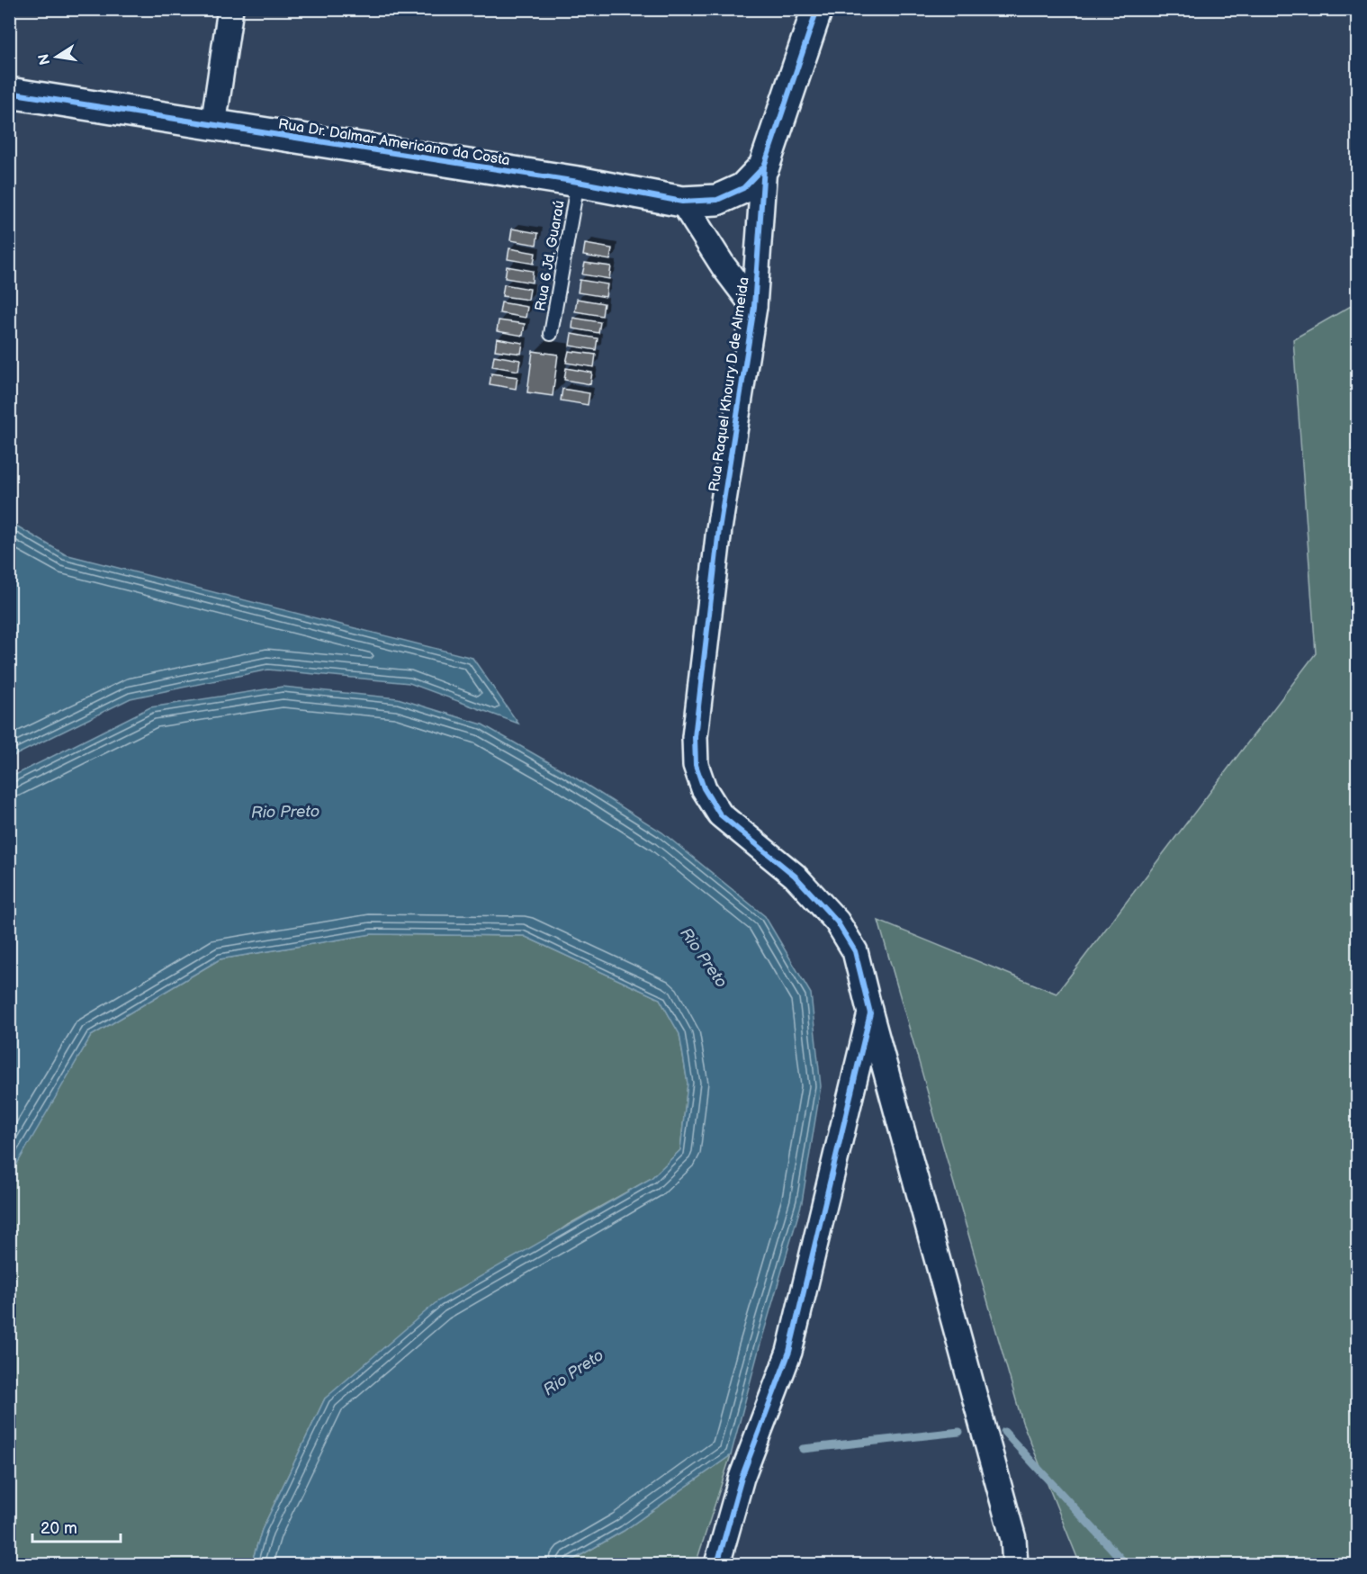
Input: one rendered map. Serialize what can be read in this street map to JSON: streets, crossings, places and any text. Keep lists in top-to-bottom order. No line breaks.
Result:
{"streets":{"street":["Rua Dr. Dalmar Americano da Costa","Rua Raquel Khoury D de Almeida"],"lane":["Rua 6 Jd. Guaraú"]},"crossings":[["Rua Dr. Dalmar Americano da Costa","Rua 6 Jd. Guaraú"],["Rua Dr. Dalmar Americano da Costa","Rua Raquel Khoury D de Almeida"]],"water":["Rio Preto"],"scale_bar":"20 m","north":"left"}
